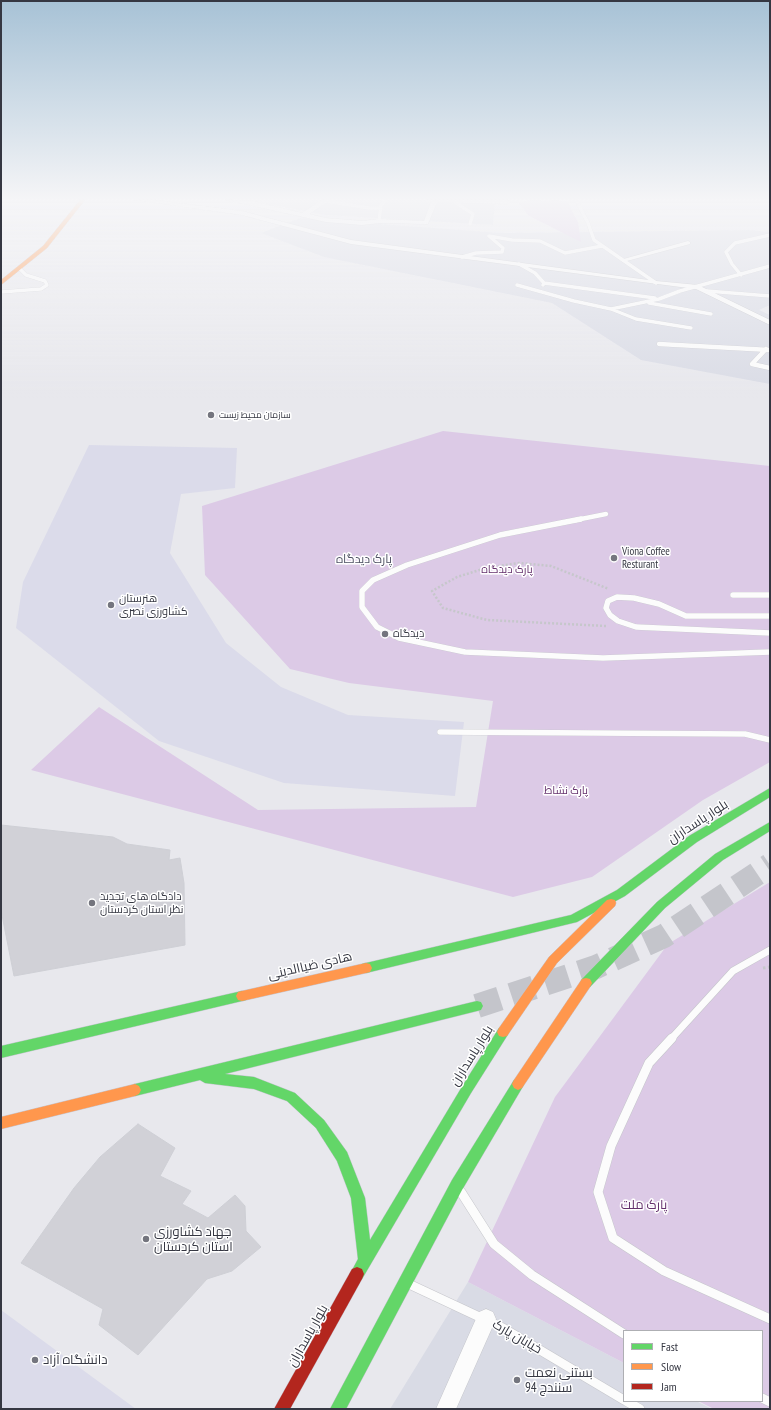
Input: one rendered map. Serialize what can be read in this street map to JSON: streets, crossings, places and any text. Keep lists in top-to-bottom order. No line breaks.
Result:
{"streets":{"main road":["بلوار پاسداران","هادی ضیاالدینی"],"lane":["خیابان پارک"]},"crossings":[["بلوار پاسداران","هادی ضیاالدینی"]],"districts":["پارک دیدگاه"],"parks":["پارک دیدگاه","پارک نشاط","پارک ملت"],"places":["سازمان محیط زیست","Viona Coffee Resturant","هنرستان کشاورزی نصری","دیدگاه","دادگاه های تجدید نظر استان کردستان","جهاد کشاورزی استان کردستان","دانشگاه آزاد","بستنی نعمت سنندج 94"],"legend":["Fast","Slow","Jam"]}
